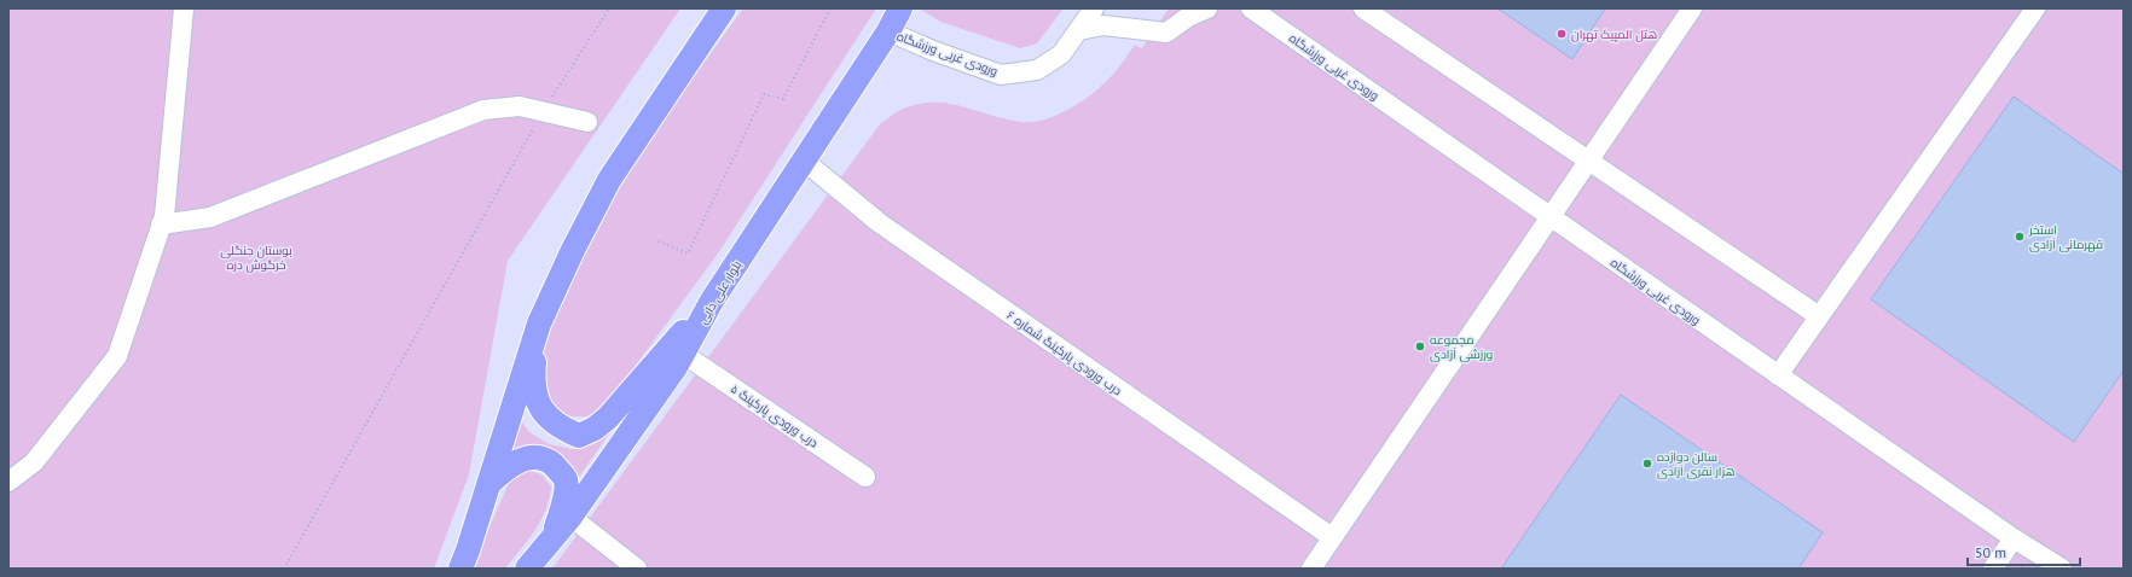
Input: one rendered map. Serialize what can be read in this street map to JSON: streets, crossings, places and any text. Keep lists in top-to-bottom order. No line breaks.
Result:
{"streets":{"main road":["بلوار علی دایی"],"lane":["ورودی غربی ورزشگاه","درب ورودی پارکینگ شماره ۶","درب ورودی پارکینگ ۵"]},"crossings":[["ورودی غربی ورزشگاه","بلوار علی دایی"],["بلوار علی دایی","درب ورودی پارکینگ شماره ۶"],["بلوار علی دایی","درب ورودی پارکینگ ۵"]],"parks":["بوستان جنگلی خرگوش دره"],"places":["هتل المپیک تهران","استخر قهرمانی آزادی","مجموعه ورزشی آزادی","سالن دوازده هزار نفری آزادی"],"scale_bar":"50 m"}
